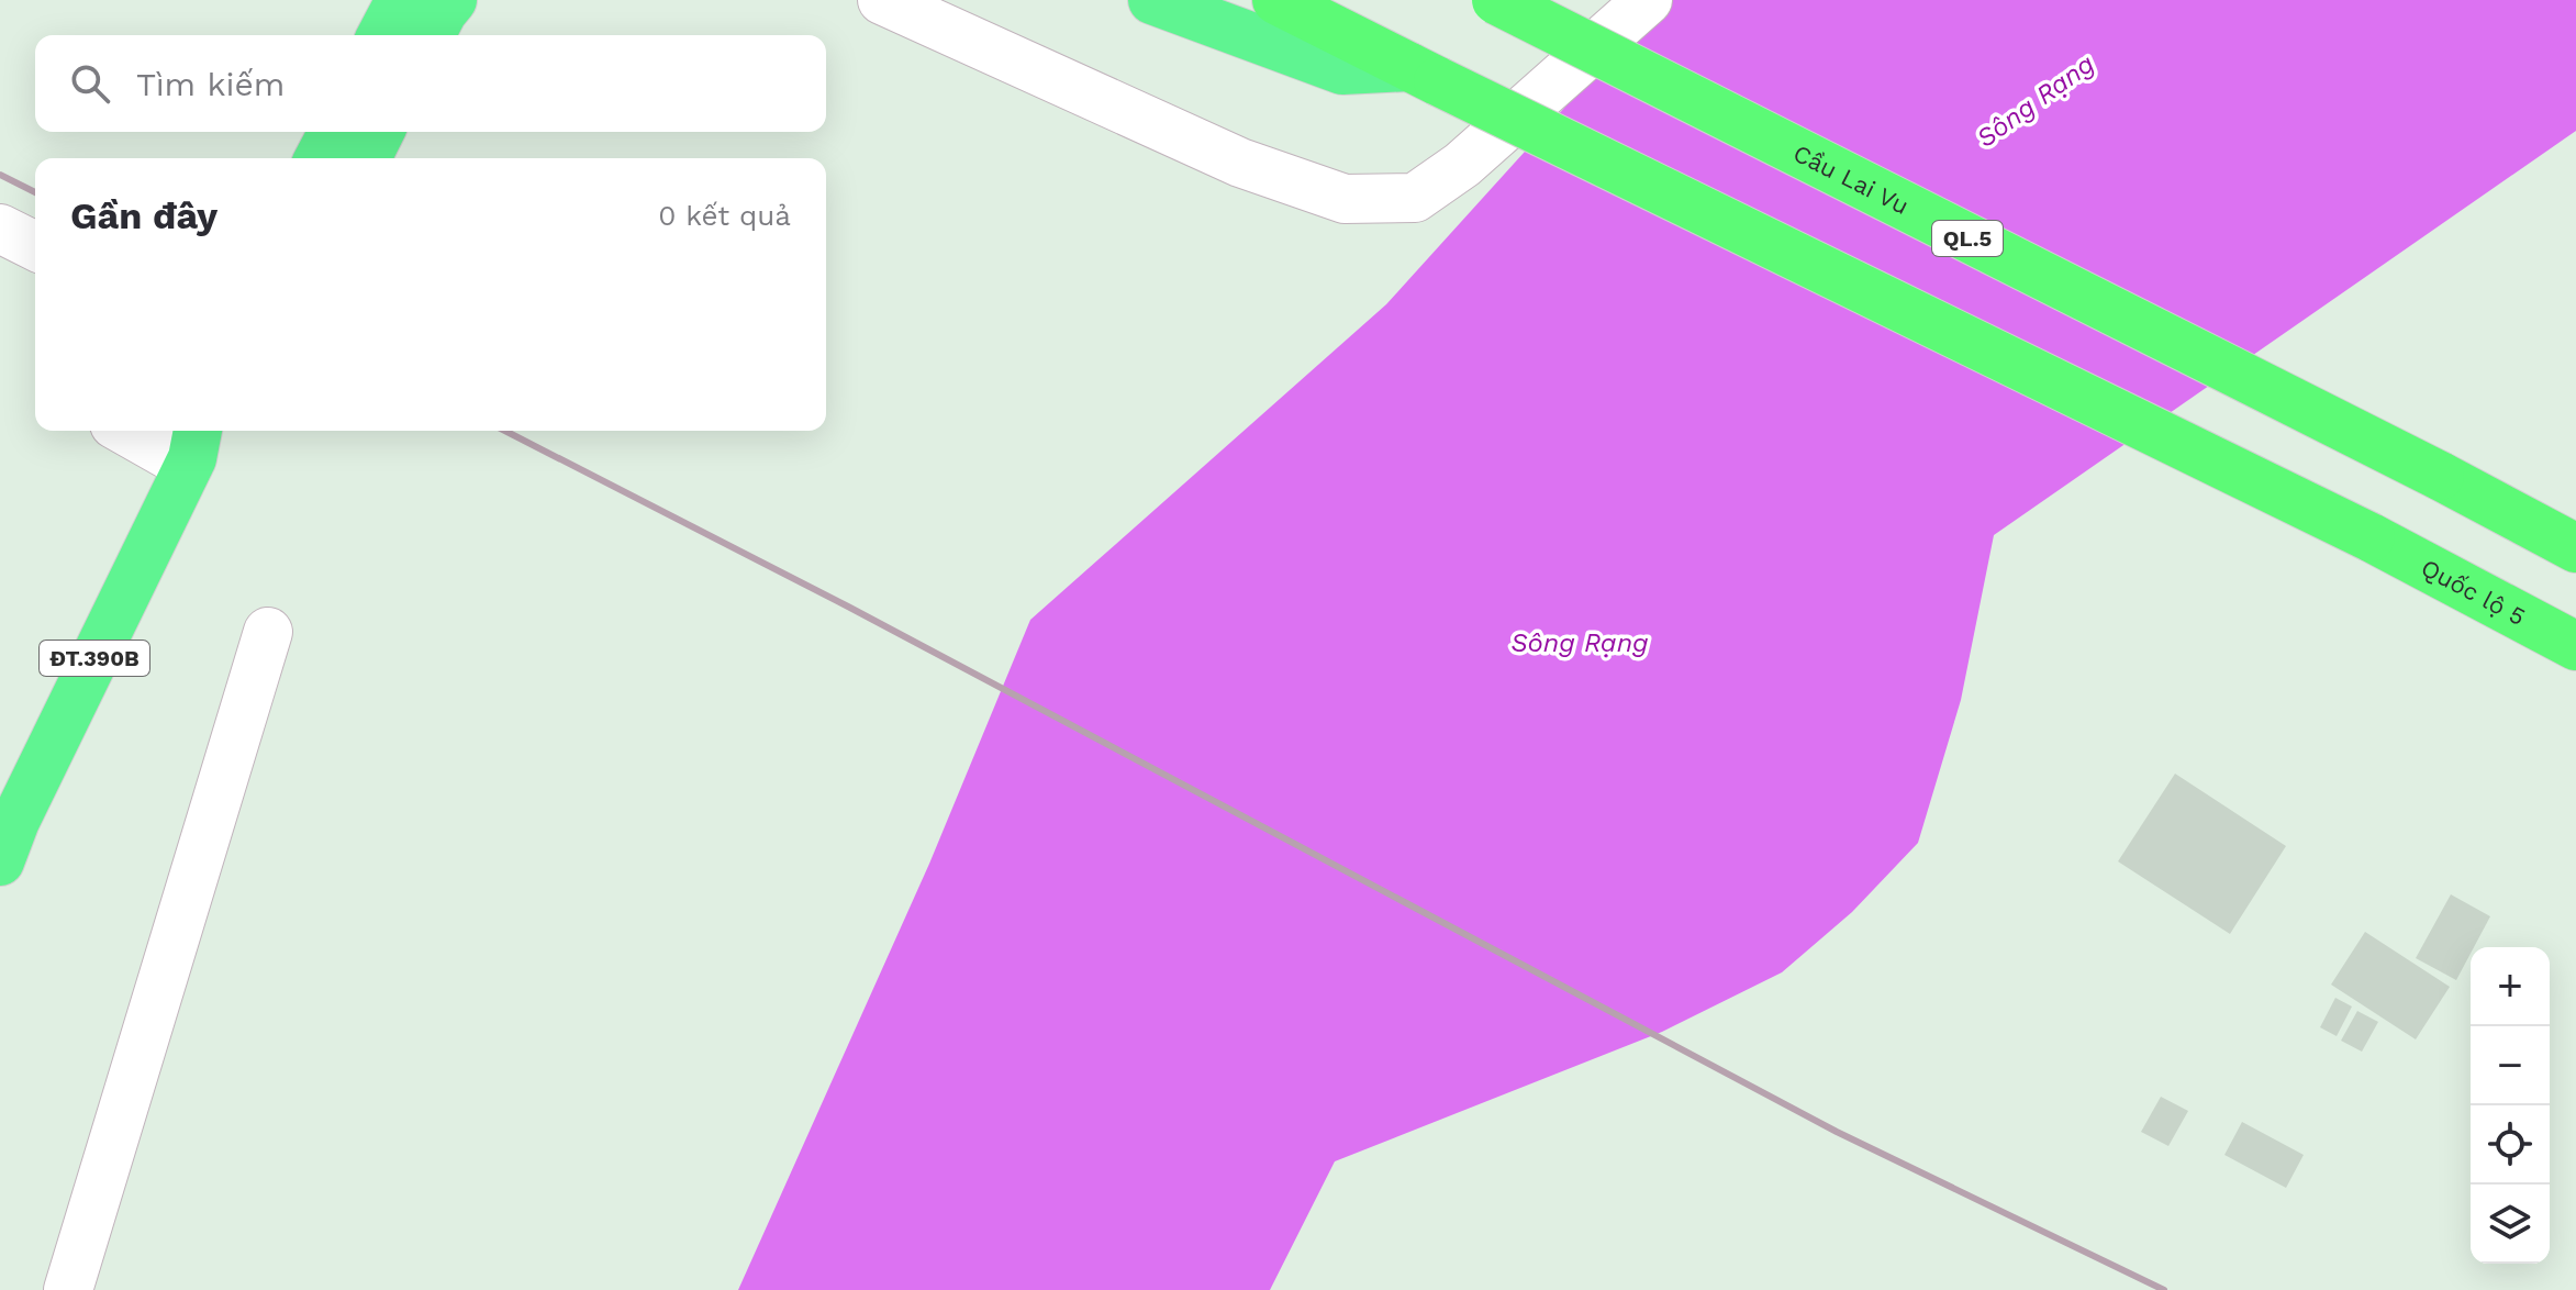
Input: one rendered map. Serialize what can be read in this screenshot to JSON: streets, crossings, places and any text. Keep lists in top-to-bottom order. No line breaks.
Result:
{"streets":{"highway":["Cầu Lai Vu","QL.5","Quốc lộ 5"],"main road":["ĐT.390B"]},"water":["Sông Rạng"],"page":{"search":"Tìm kiếm","heading":["Gần đây","0 kết quả"],"map_buttons":["+","−"]}}
